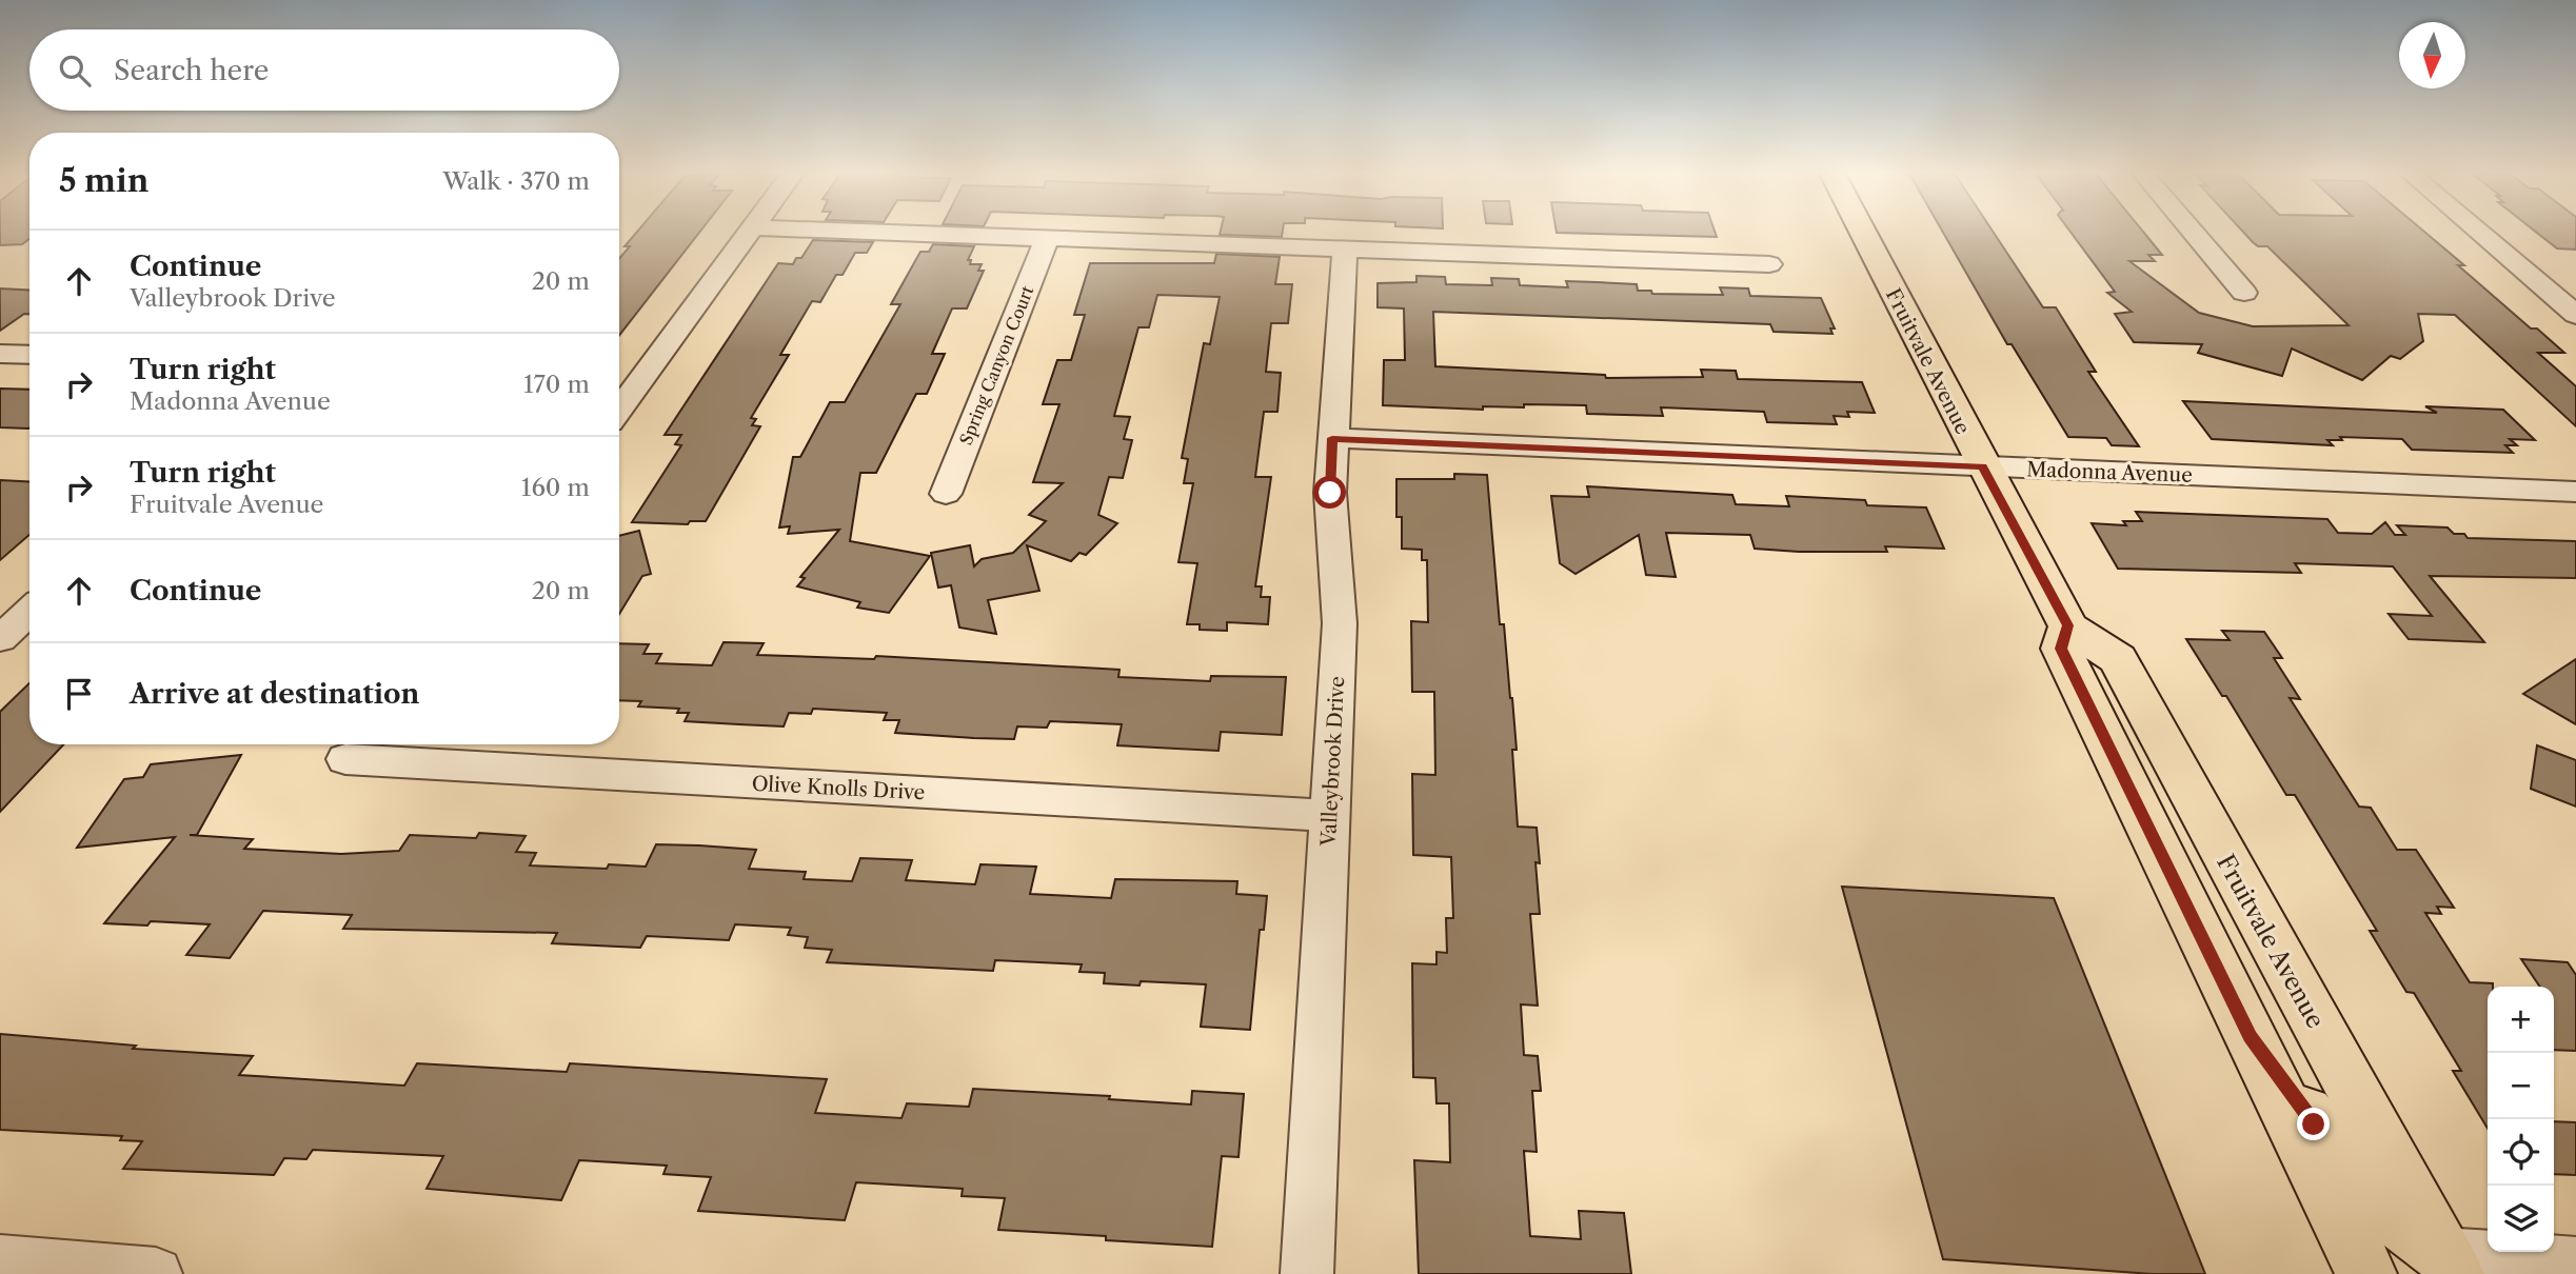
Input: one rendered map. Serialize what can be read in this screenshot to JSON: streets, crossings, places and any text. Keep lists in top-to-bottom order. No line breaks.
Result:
{"streets":{"main road":["Fruitvale Avenue"],"street":["Spring Canyon Court","Madonna Avenue","Valleybrook Drive","Olive Knolls Drive"]},"crossings":[["Fruitvale Avenue","Madonna Avenue"],["Madonna Avenue","Valleybrook Drive"],["Valleybrook Drive","Olive Knolls Drive"]],"north":"bottom","page":{"search":"Search here","heading":["5 min","Walk · 370 m"],"list":[["Continue","Valleybrook Drive","20 m"],["Turn right","Madonna Avenue","170 m"],["Turn right","Fruitvale Avenue","160 m"],["Continue","20 m"],"Arrive at destination"],"map_buttons":["+","−"]}}
